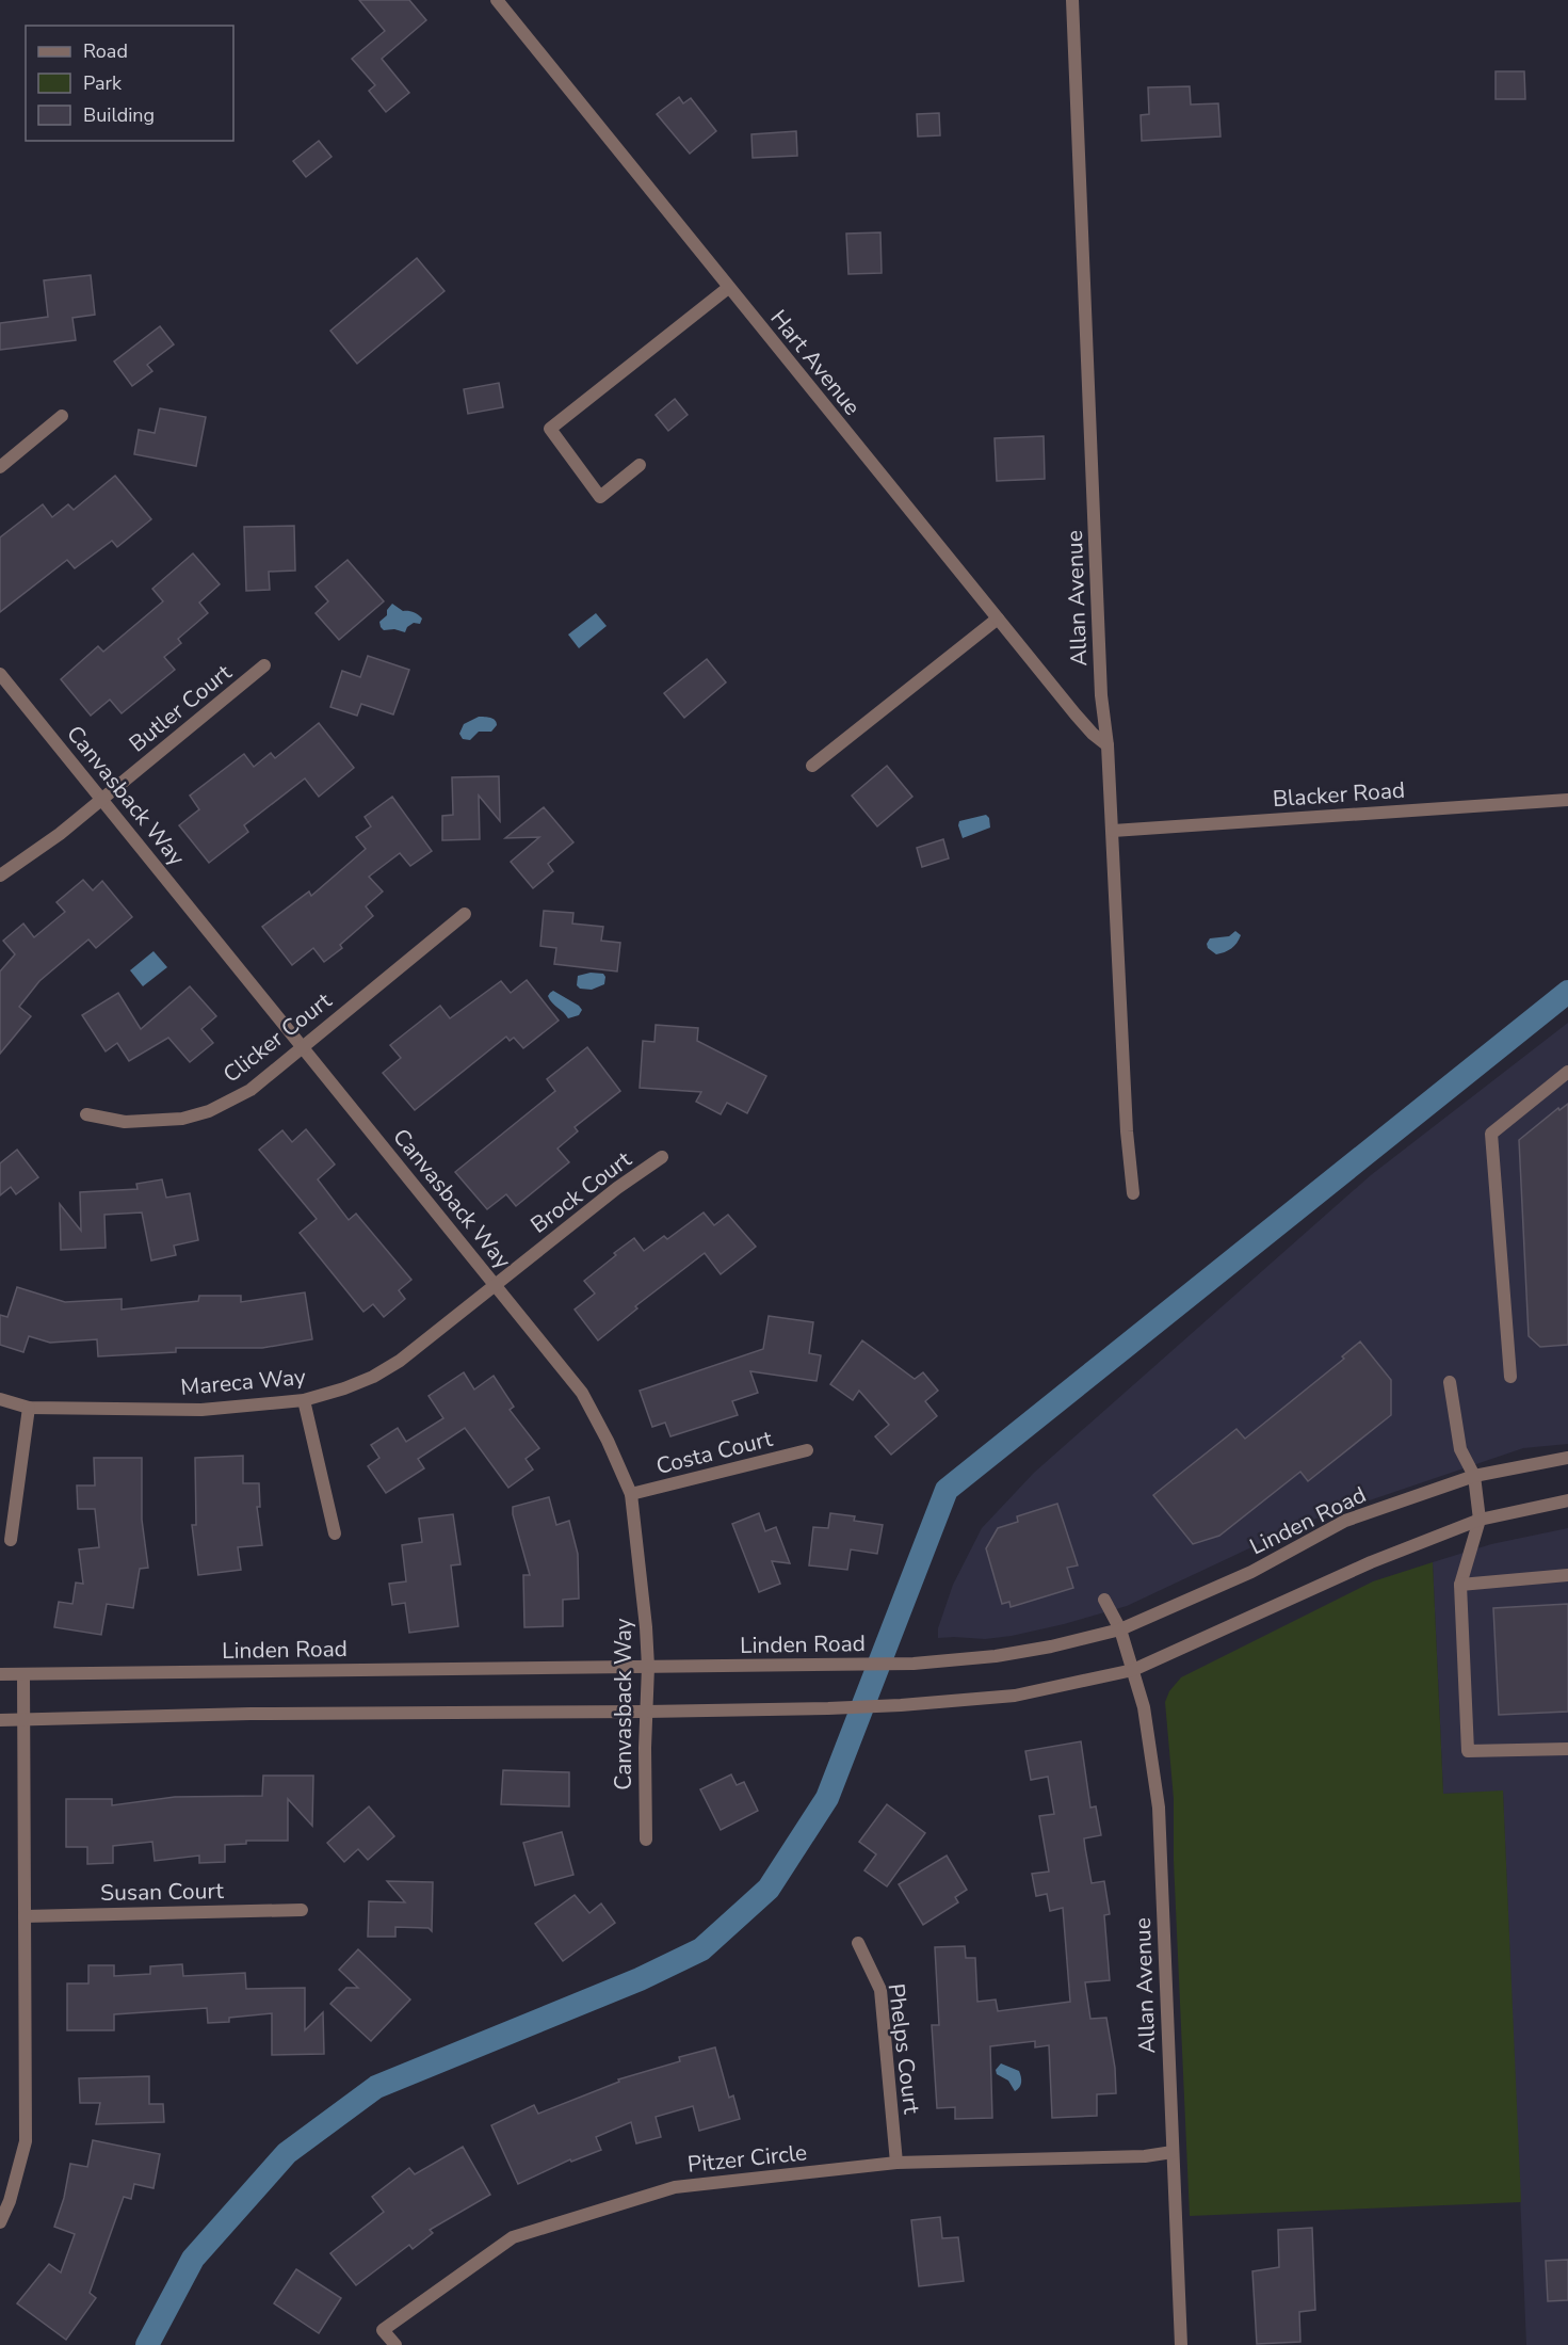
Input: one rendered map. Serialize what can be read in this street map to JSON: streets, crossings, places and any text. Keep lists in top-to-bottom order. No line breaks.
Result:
{"streets":{"street":["Hart Avenue","Allan Avenue","Butler Court","Blacker Road","Canvasback Way","Clicker Court","Brock Court","Mareca Way","Costa Court","Linden Road","Susan Court","Phelps Court","Pitzer Circle"]},"crossings":[["Hart Avenue","Allan Avenue"],["Allan Avenue","Blacker Road"],["Allan Avenue","Linden Road"],["Allan Avenue","Pitzer Circle"],["Butler Court","Canvasback Way"],["Canvasback Way","Clicker Court"],["Canvasback Way","Brock Court"],["Canvasback Way","Mareca Way"],["Canvasback Way","Costa Court"],["Canvasback Way","Linden Road"],["Brock Court","Mareca Way"],["Phelps Court","Pitzer Circle"]],"legend":["Road","Park","Building"]}
